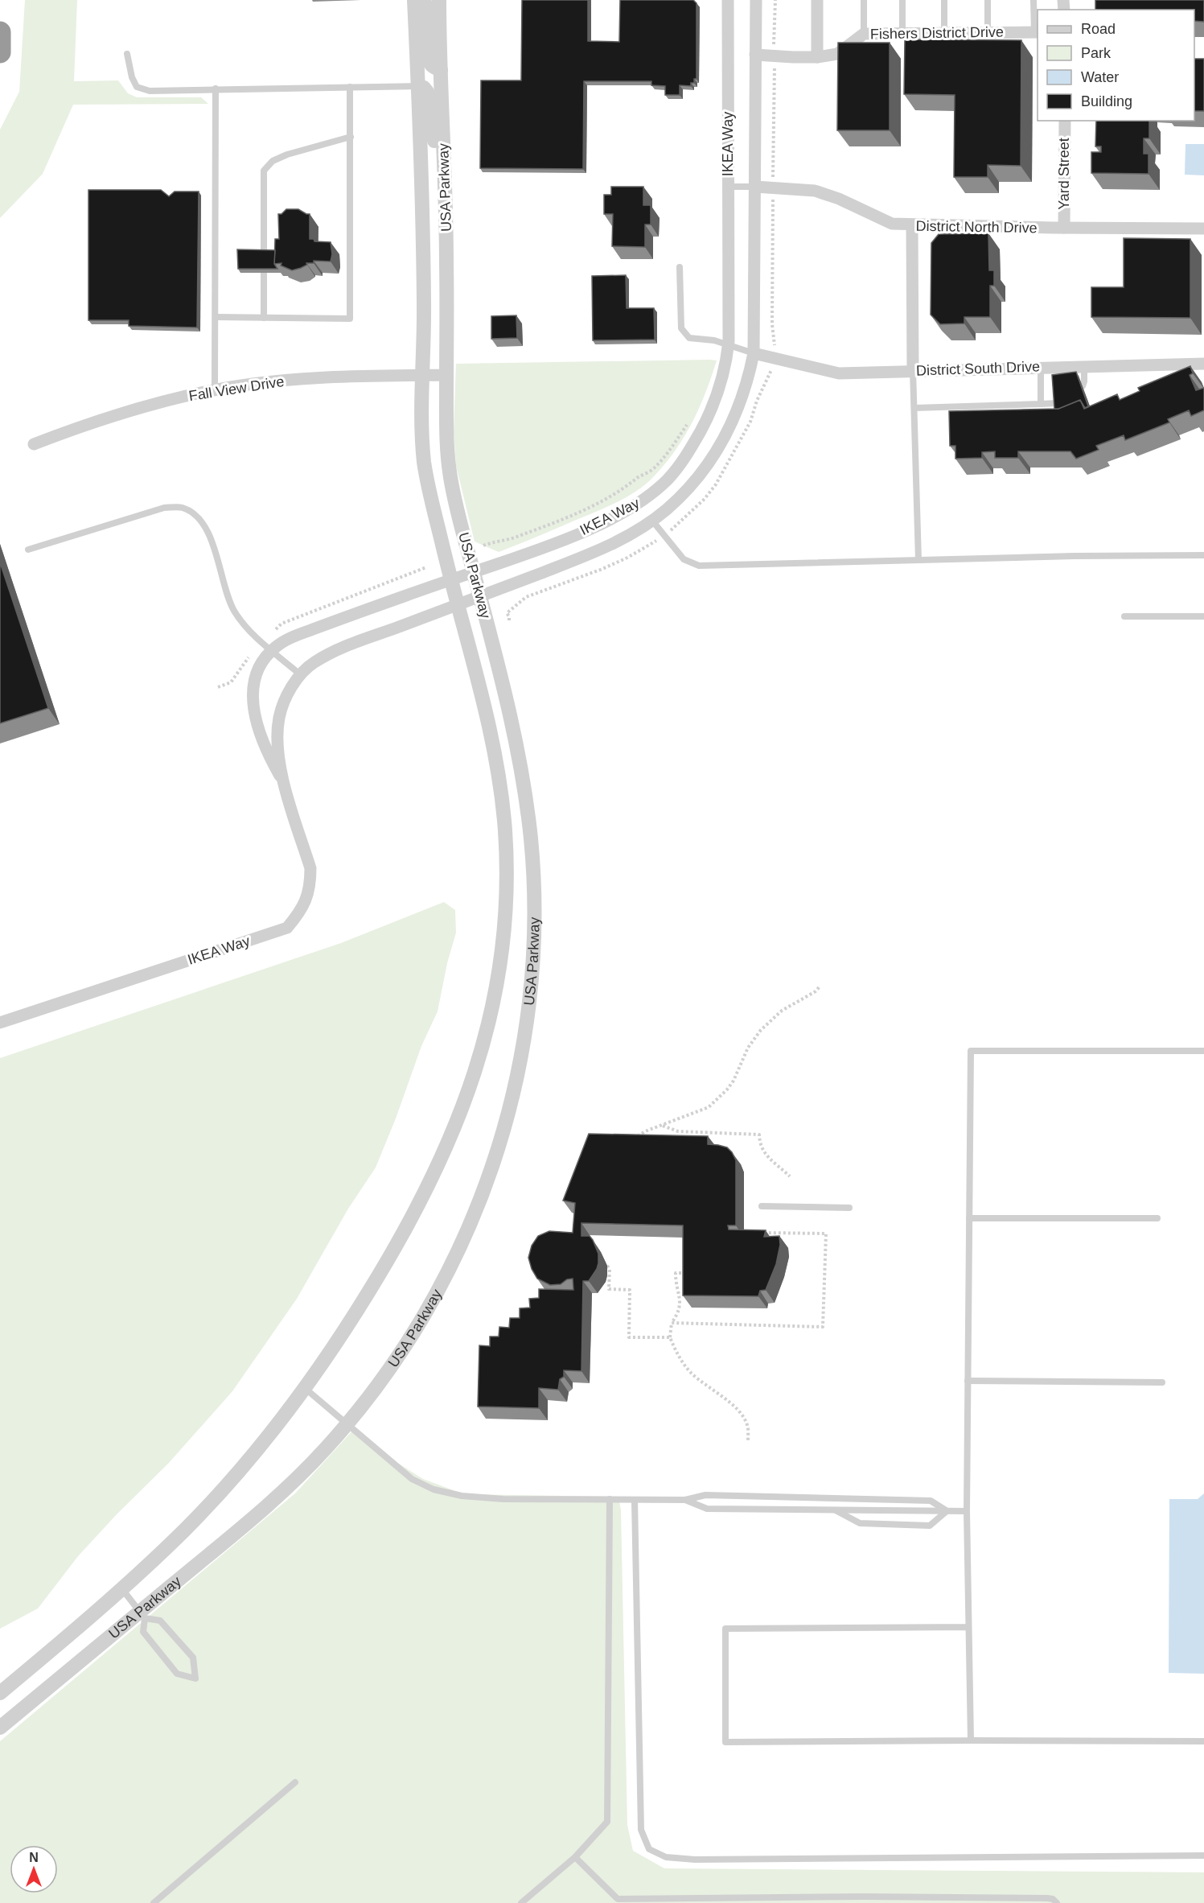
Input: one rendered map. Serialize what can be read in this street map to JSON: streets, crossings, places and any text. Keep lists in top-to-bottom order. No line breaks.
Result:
{"streets":{"street":["Fishers District Drive","IKEA Way","Yard Street","USA Parkway","District North Drive","District South Drive","Fall View Drive"]},"crossings":[["Fishers District Drive","IKEA Way"],["IKEA Way","USA Parkway"],["IKEA Way","District North Drive"],["IKEA Way","District South Drive"],["Yard Street","District North Drive"],["USA Parkway","Fall View Drive"]],"legend":["Road","Park","Water","Building"],"north":"top"}
